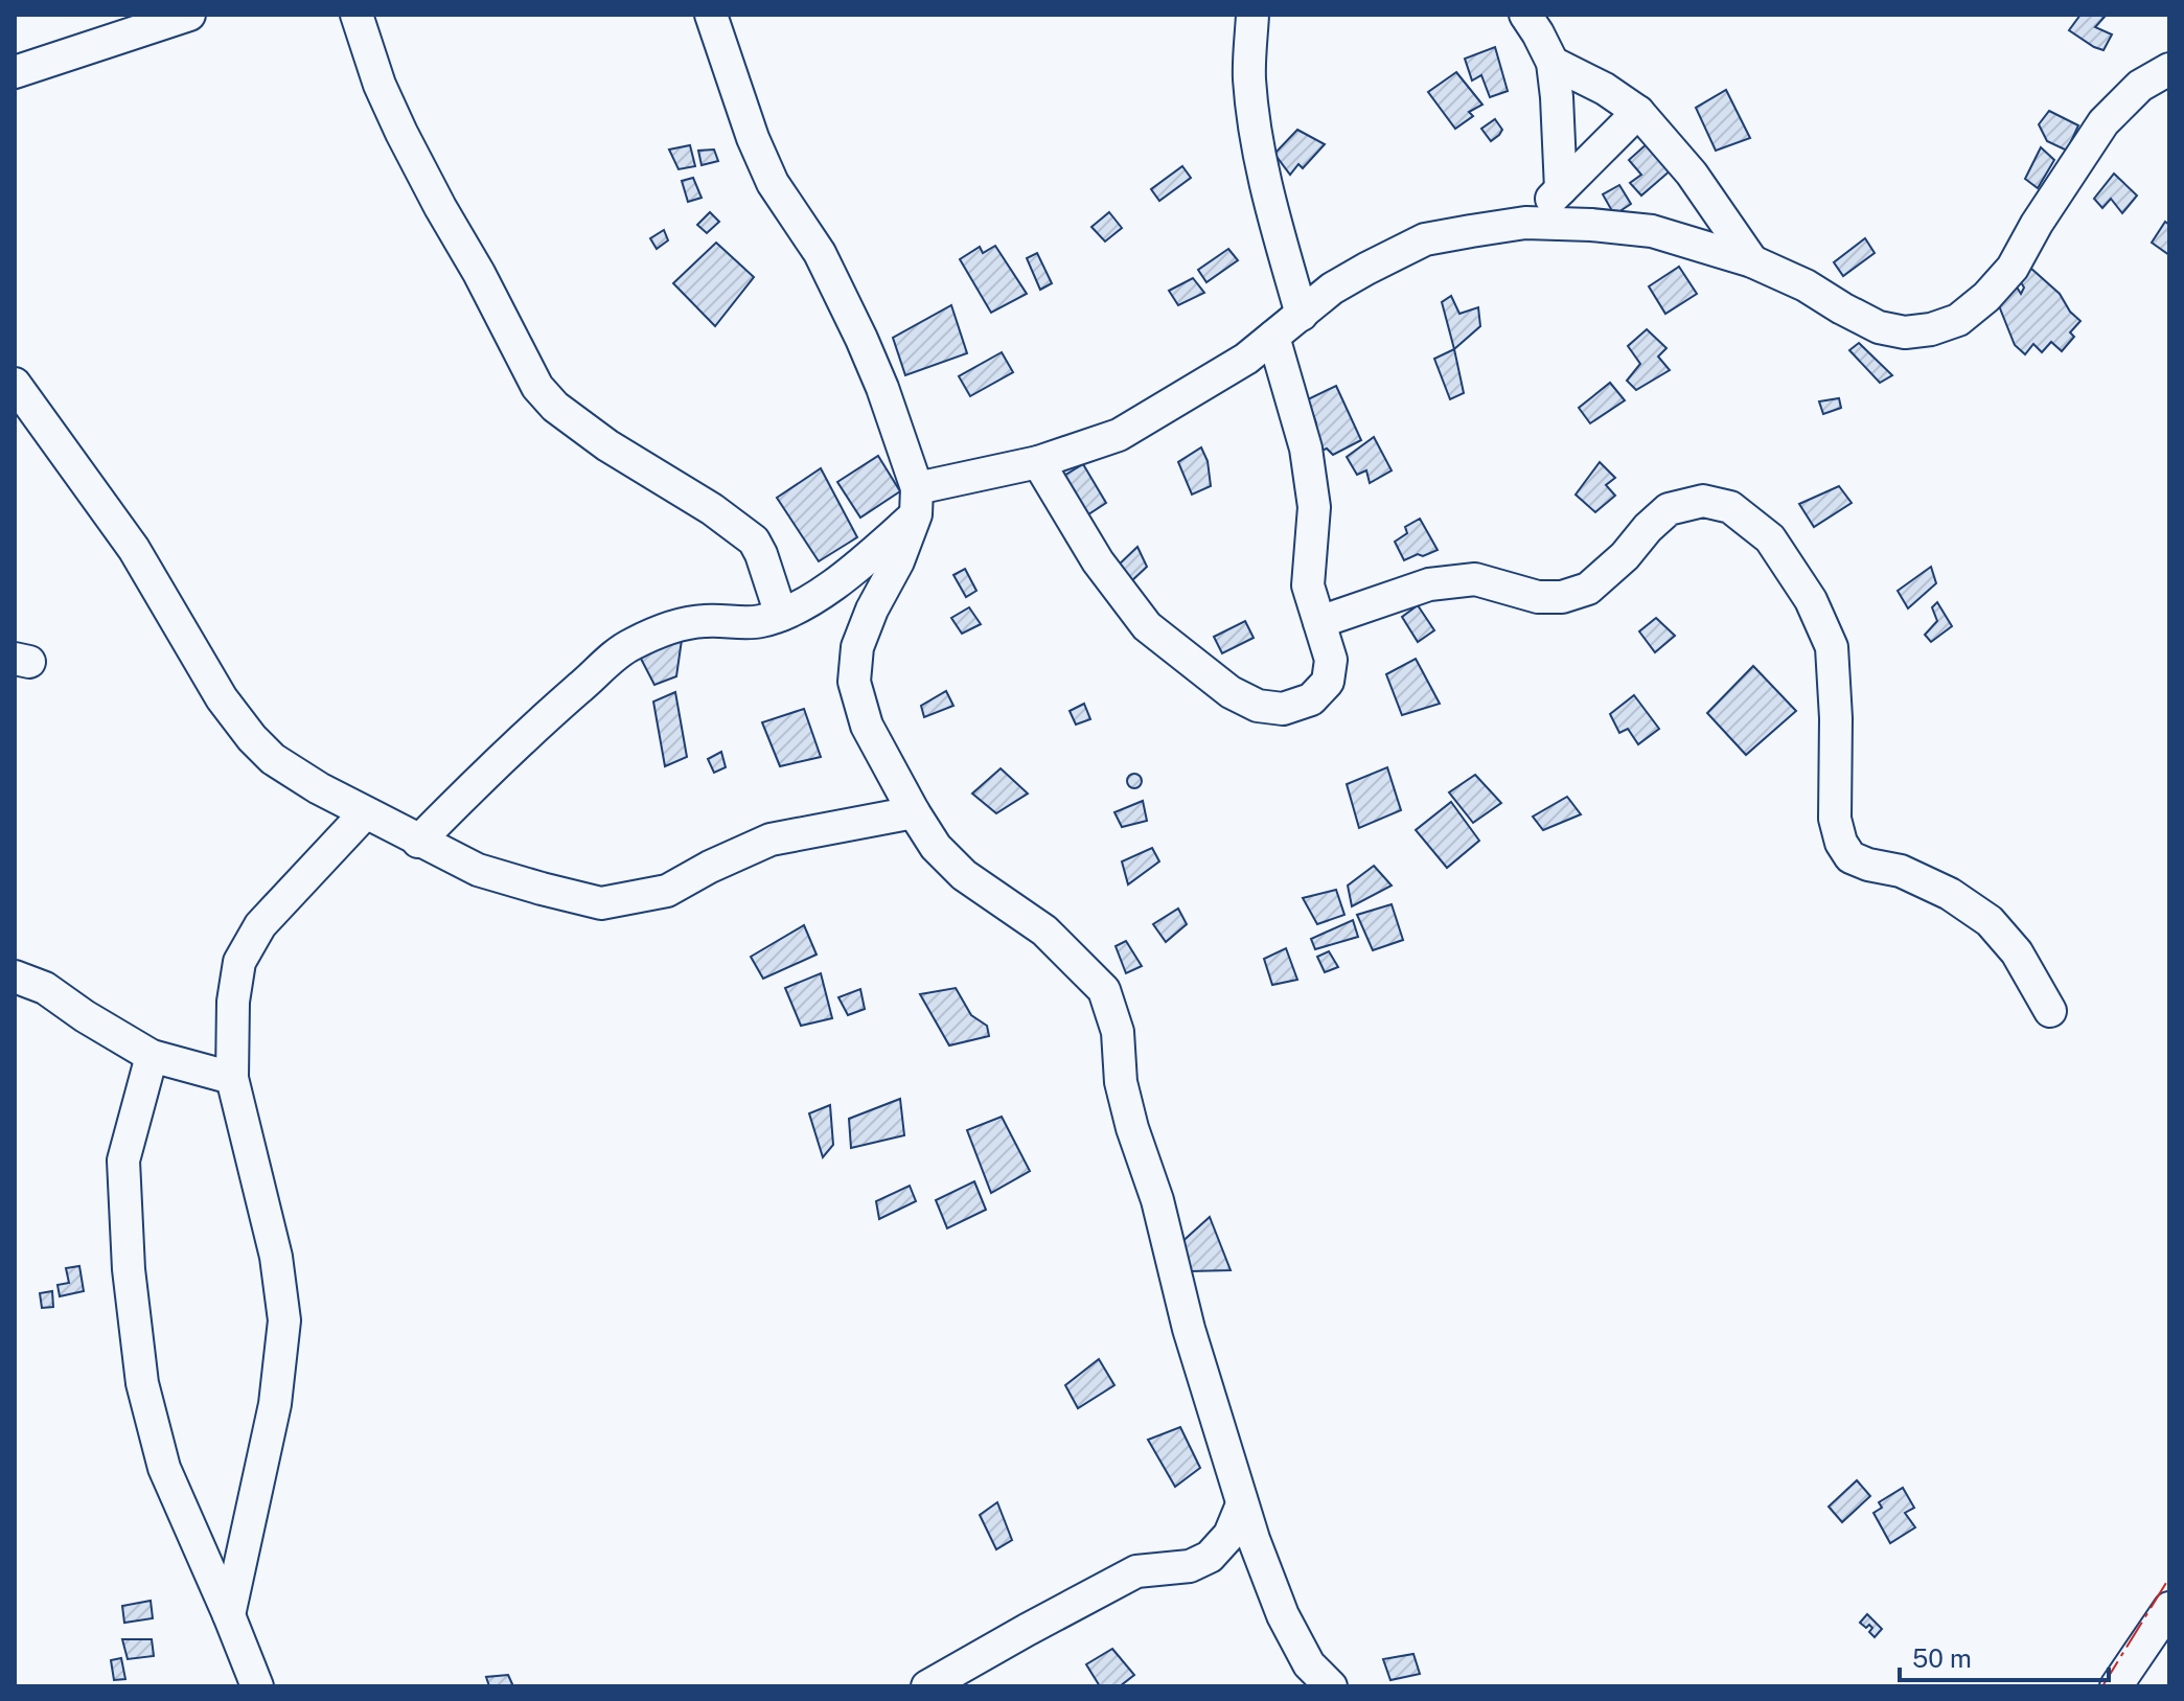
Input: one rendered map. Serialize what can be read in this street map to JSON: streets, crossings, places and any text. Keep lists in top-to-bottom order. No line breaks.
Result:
{"scale_bar":"50 m"}
